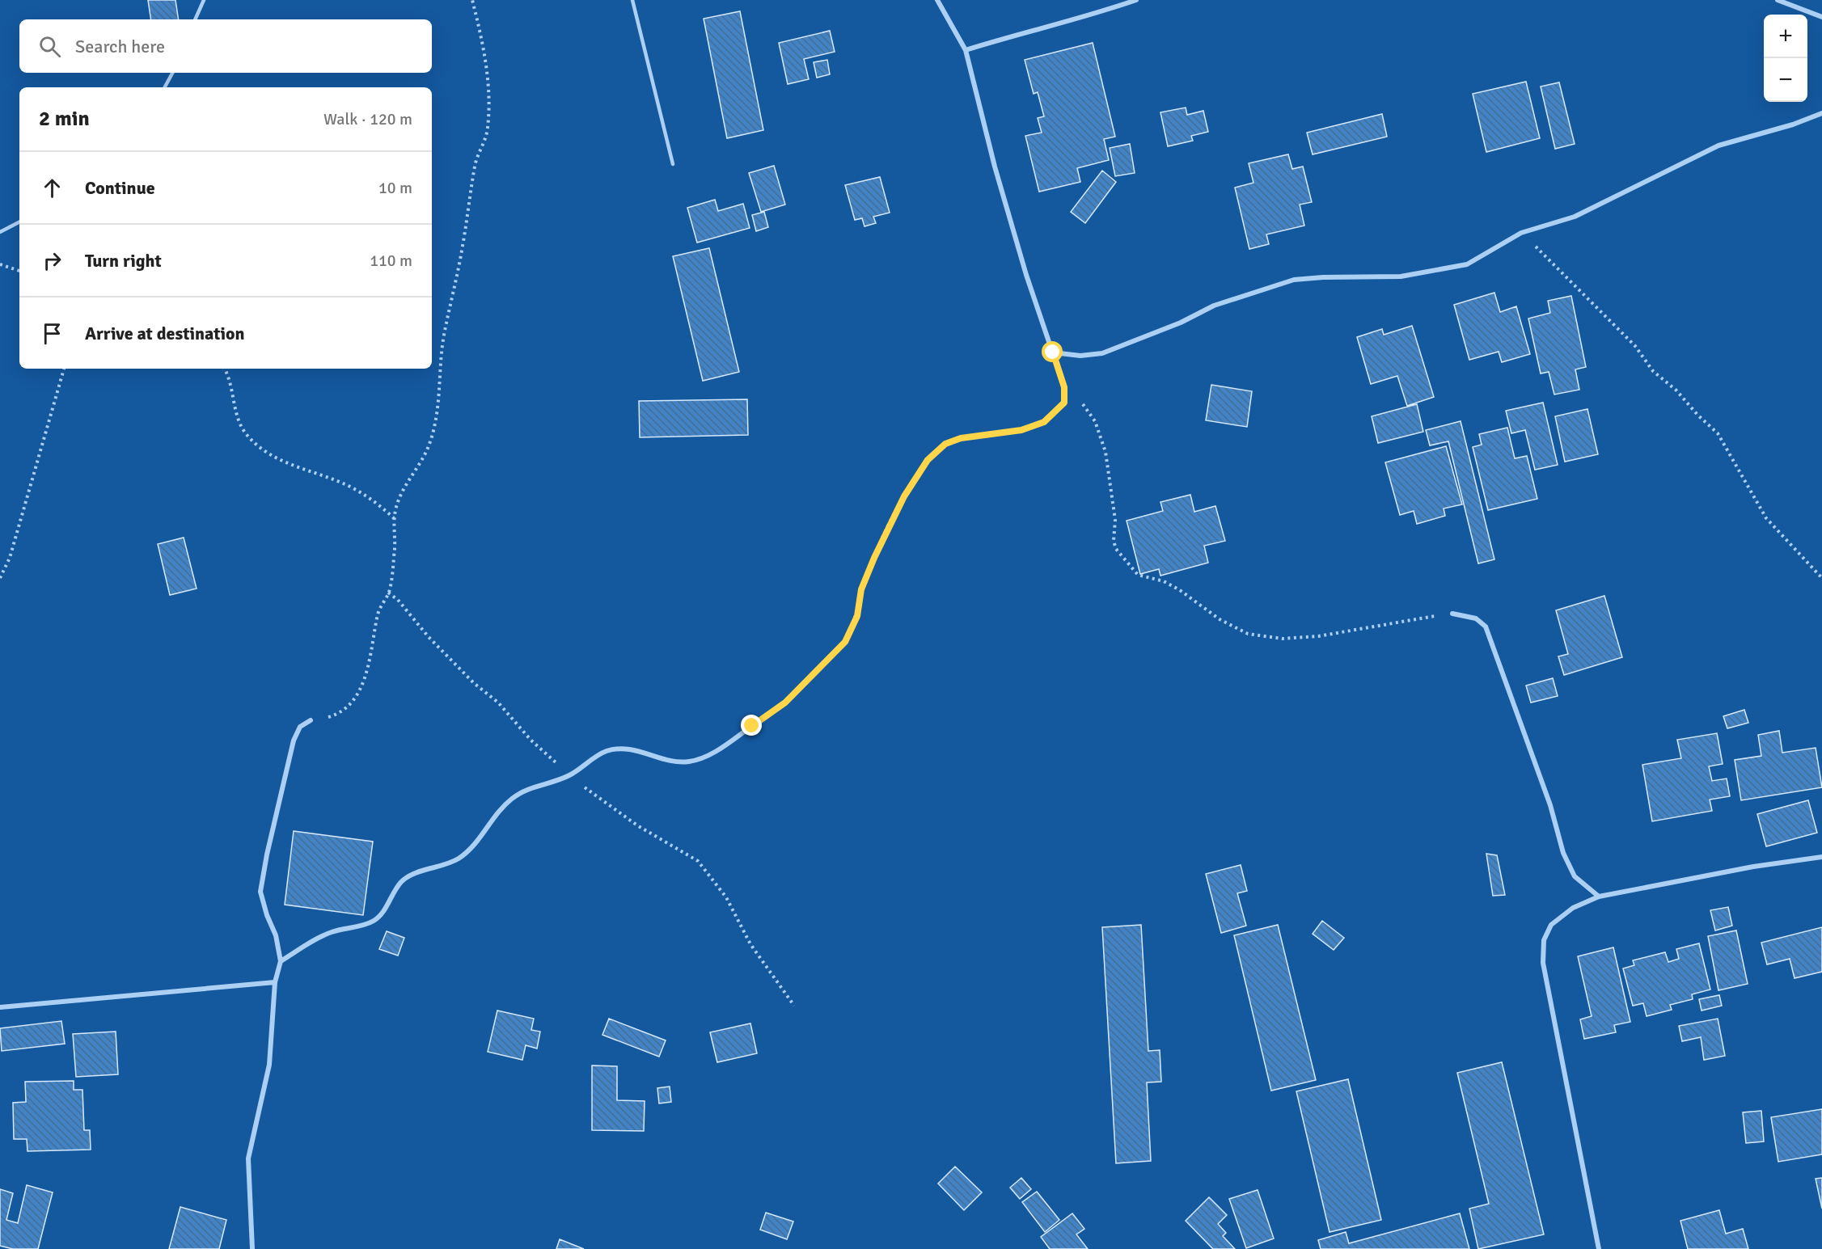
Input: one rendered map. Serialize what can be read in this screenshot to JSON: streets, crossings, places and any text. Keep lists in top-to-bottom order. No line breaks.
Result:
{"page":{"map_buttons":["+","−"],"search":"Search here","heading":["2 min","Walk · 120 m"],"list":[["Continue","10 m"],["Turn right","110 m"],"Arrive at destination"]}}
